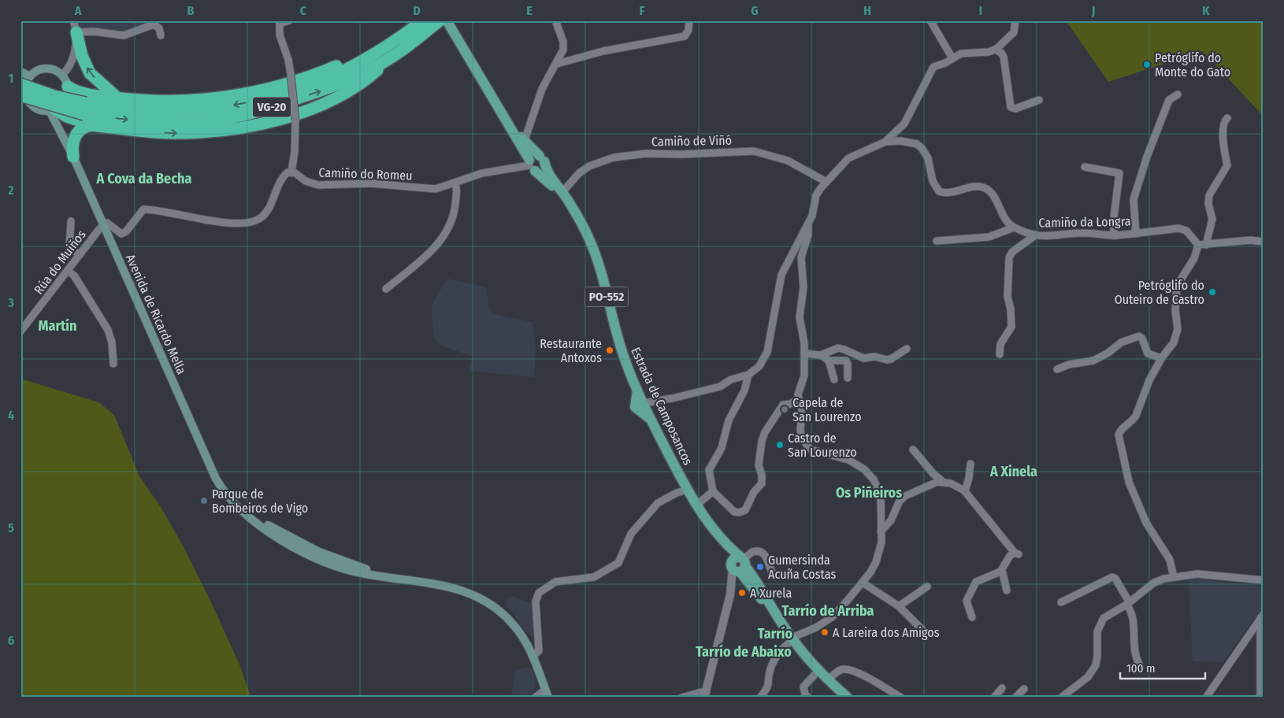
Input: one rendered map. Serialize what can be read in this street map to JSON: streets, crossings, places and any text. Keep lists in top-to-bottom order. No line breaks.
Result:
{"streets":{"highway":["VG-20"],"main road":["PO-552","Avenida de Ricardo Mella","Estrada de Camposancos"],"street":["Camiño de Viñó","Camiño do Romeu","Camiño da Longra","Rúa do Muiños"]},"crossings":[["Camiño de Viñó","Estrada de Camposancos"],["Camiño do Romeu","Estrada de Camposancos"],["Rúa do Muiños","Avenida de Ricardo Mella"]],"districts":["A Cova da Becha","Martín","A Xinela","Os Piñeiros","Tarrío de Arriba","Tarrío","Tarrío de Abaixo"],"places":["Petróglifo do Monte do Gato","Petróglifo do Outeiro de Castro","Restaurante Antoxos","Capela de San Lourenzo","Castro de San Lourenzo","Parque de Bombeiros de Vigo","Gumersinda Acuña Costas","A Xurela","A Lareira dos Amigos"],"scale_bar":"100 m","grid":{"columns":["A","B","C","D","E","F","G","H","I","J","K"],"rows":["1","2","3","4","5","6"]}}
